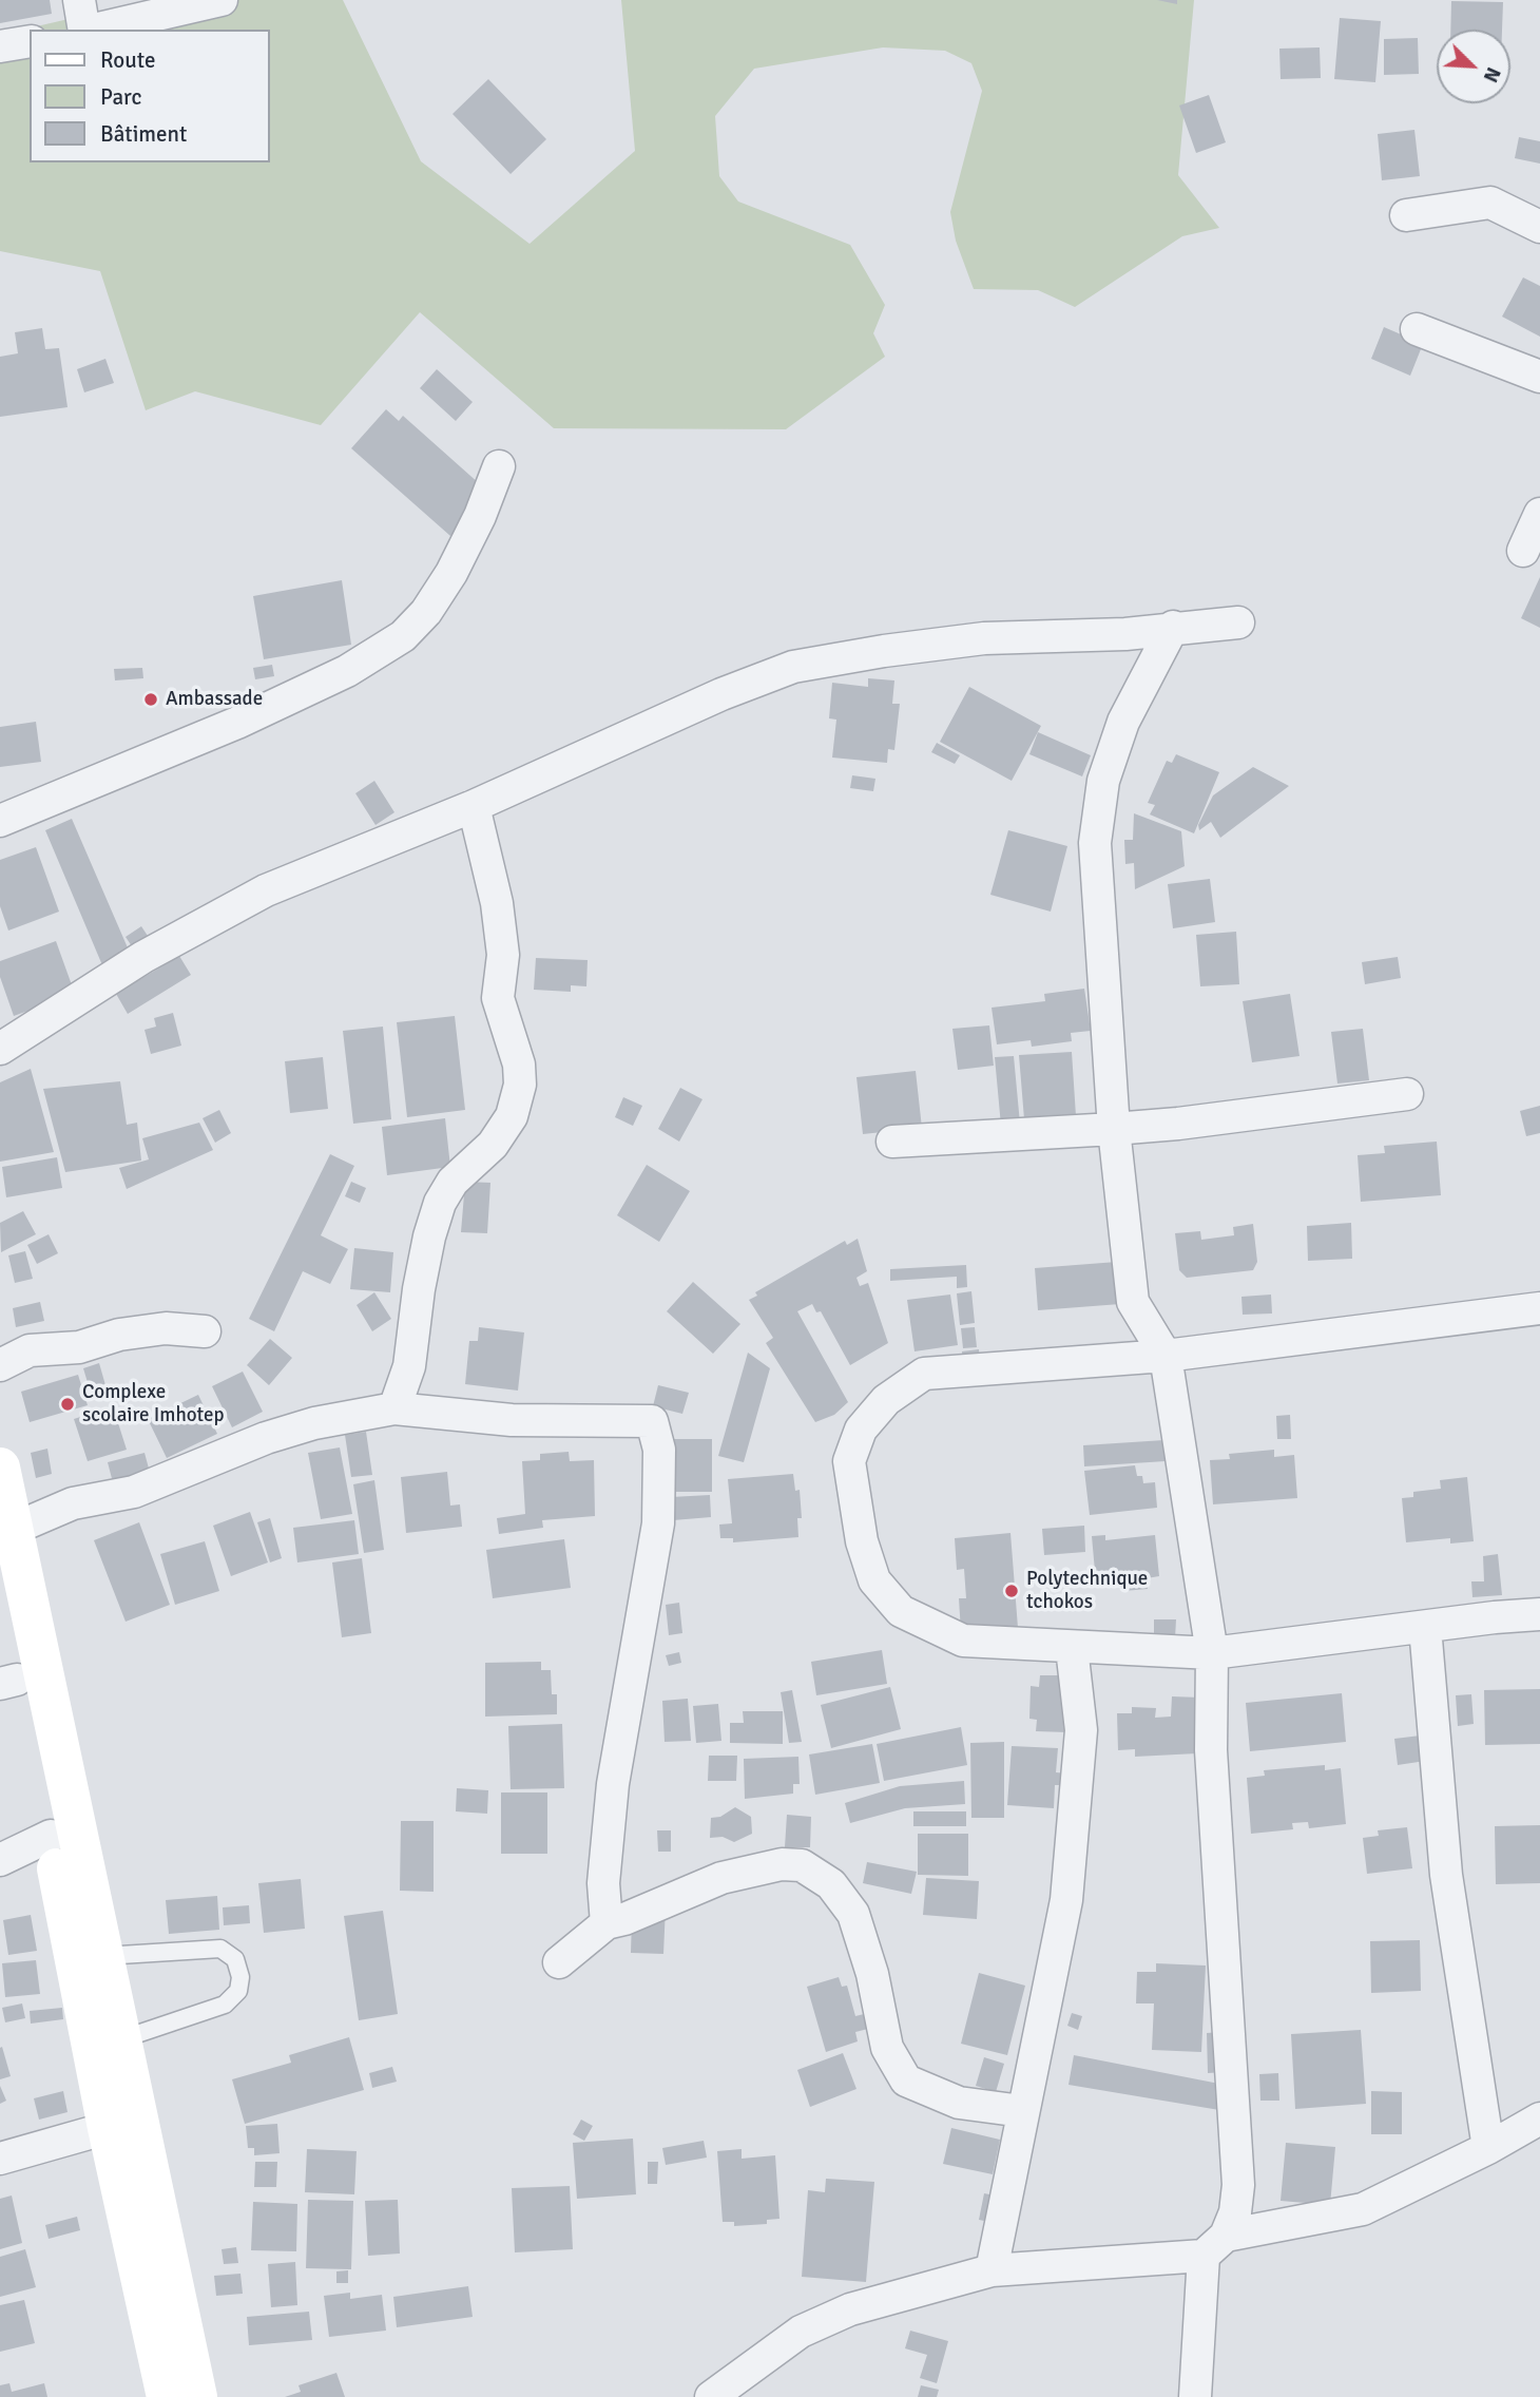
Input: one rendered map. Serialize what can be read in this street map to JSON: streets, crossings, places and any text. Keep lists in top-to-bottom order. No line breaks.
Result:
{"places":["Ambassade","Complexe scolaire Imhotep","Polytechnique tchokos"],"legend":["Route","Parc","Bâtiment"],"north":"bottom right"}
